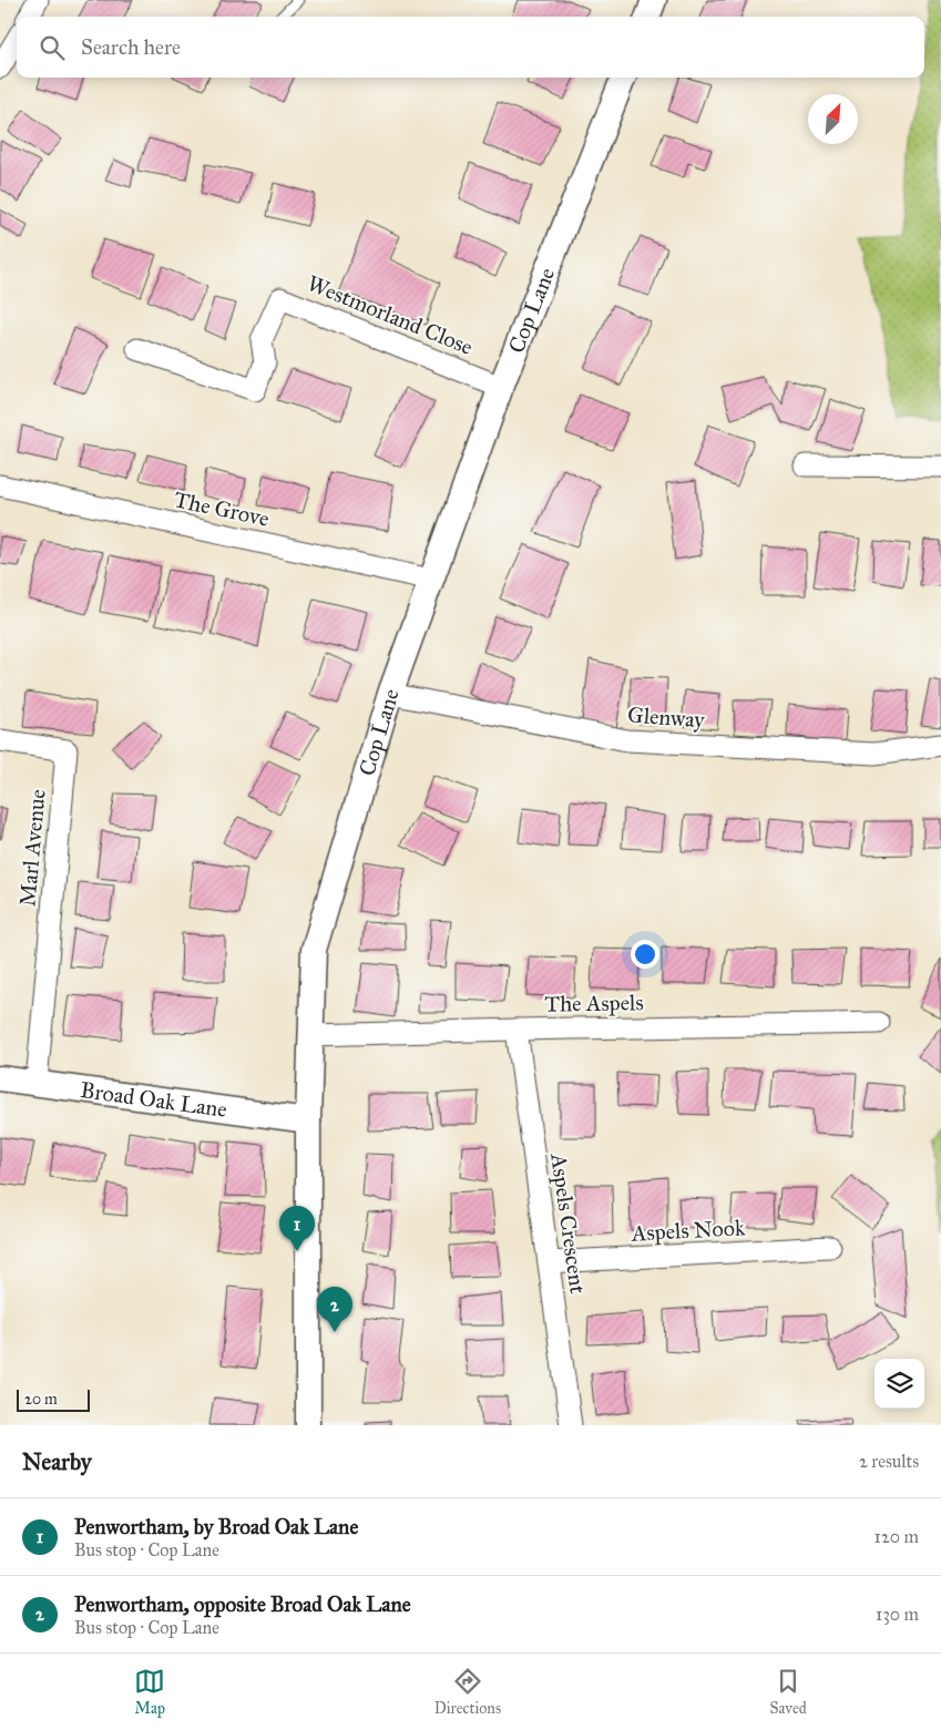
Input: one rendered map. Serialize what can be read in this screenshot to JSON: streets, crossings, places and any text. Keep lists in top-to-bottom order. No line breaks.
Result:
{"streets":{"street":["Cop Lane","Westmorland Close","The Grove","Glenway","Marl Avenue","The Aspels","Broad Oak Lane","Aspels Crescent","Aspels Nook"]},"crossings":[["Cop Lane","Westmorland Close"],["Cop Lane","The Grove"],["Cop Lane","Glenway"],["Cop Lane","The Aspels"],["Cop Lane","Broad Oak Lane"],["Marl Avenue","Broad Oak Lane"],["The Aspels","Aspels Crescent"],["Aspels Crescent","Aspels Nook"]],"scale_bar":"20 m","north":"top right","page":{"search":"Search here","pins":["1","2"],"scale":"20 m","heading":["Nearby","2 results"],"list":[{"mark":"1","name":"Penwortham, by Broad Oak Lane","note":"Bus stop · Cop Lane","value":"120 m"},{"mark":"2","name":"Penwortham, opposite Broad Oak Lane","note":"Bus stop · Cop Lane","value":"130 m"}],"nav":["Map","Directions","Saved"]}}
